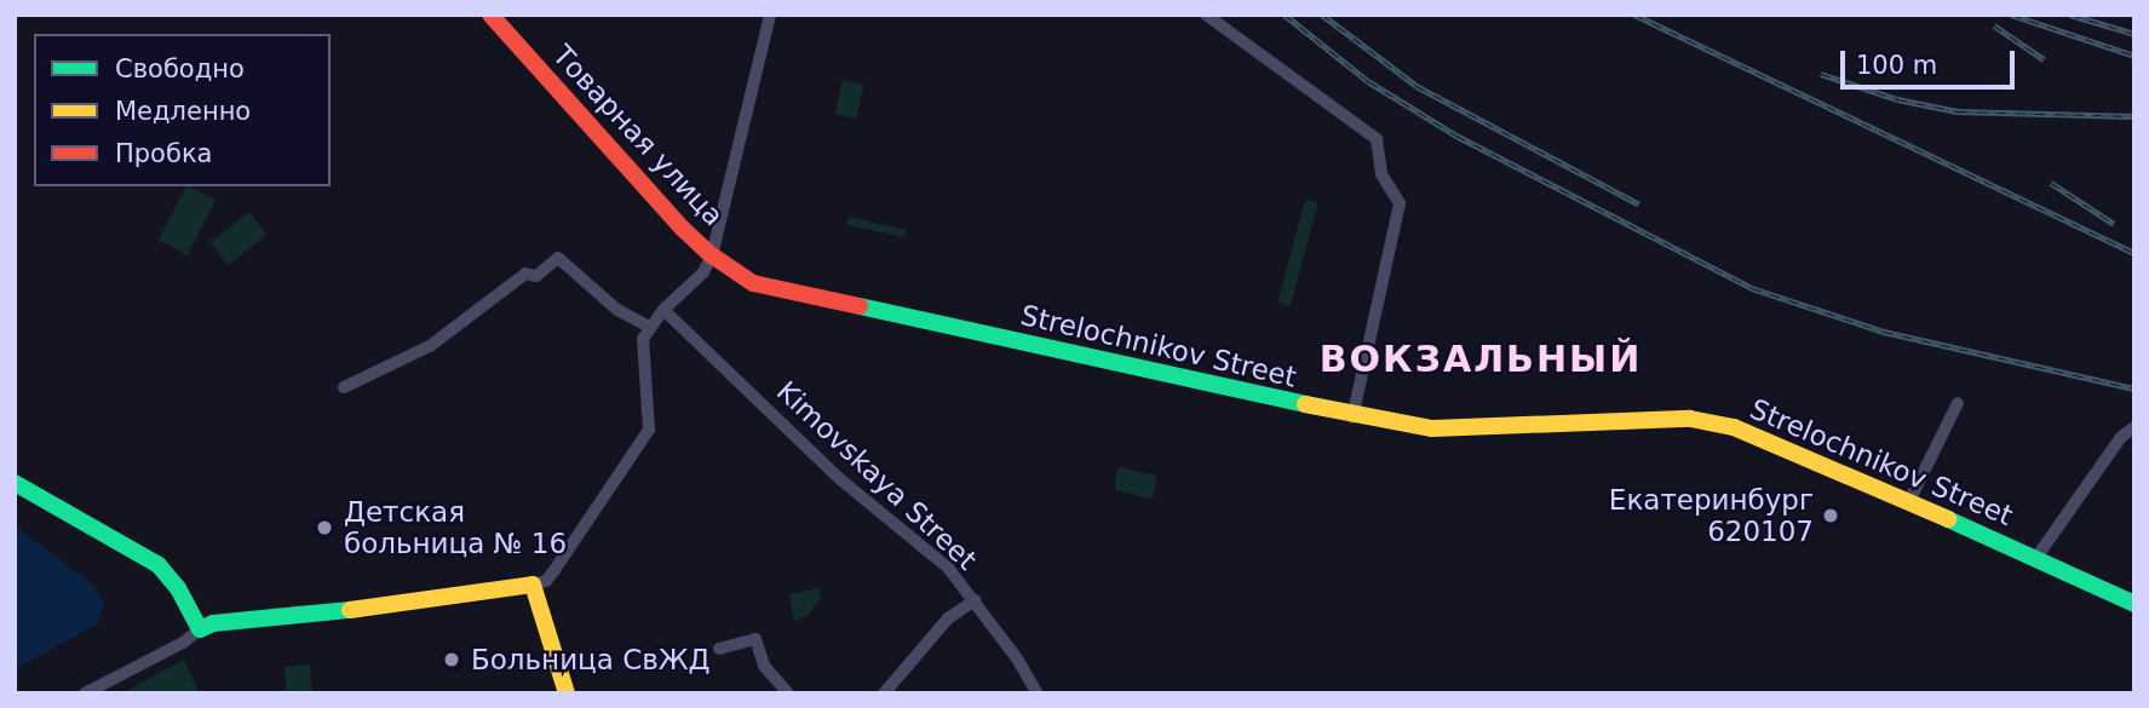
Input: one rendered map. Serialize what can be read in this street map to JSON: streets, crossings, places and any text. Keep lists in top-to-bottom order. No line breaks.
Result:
{"streets":{"main road":["Товарная улица","Strelochnikov Street"],"street":["Kimovskaya Street"]},"crossings":[["Товарная улица","Strelochnikov Street"]],"districts":["ВОКЗАЛЬНЫЙ"],"places":["Екатеринбург 620107","Детская больница № 16","Больница СвЖД"],"legend":["Свободно","Медленно","Пробка"],"scale_bar":"100 m"}
